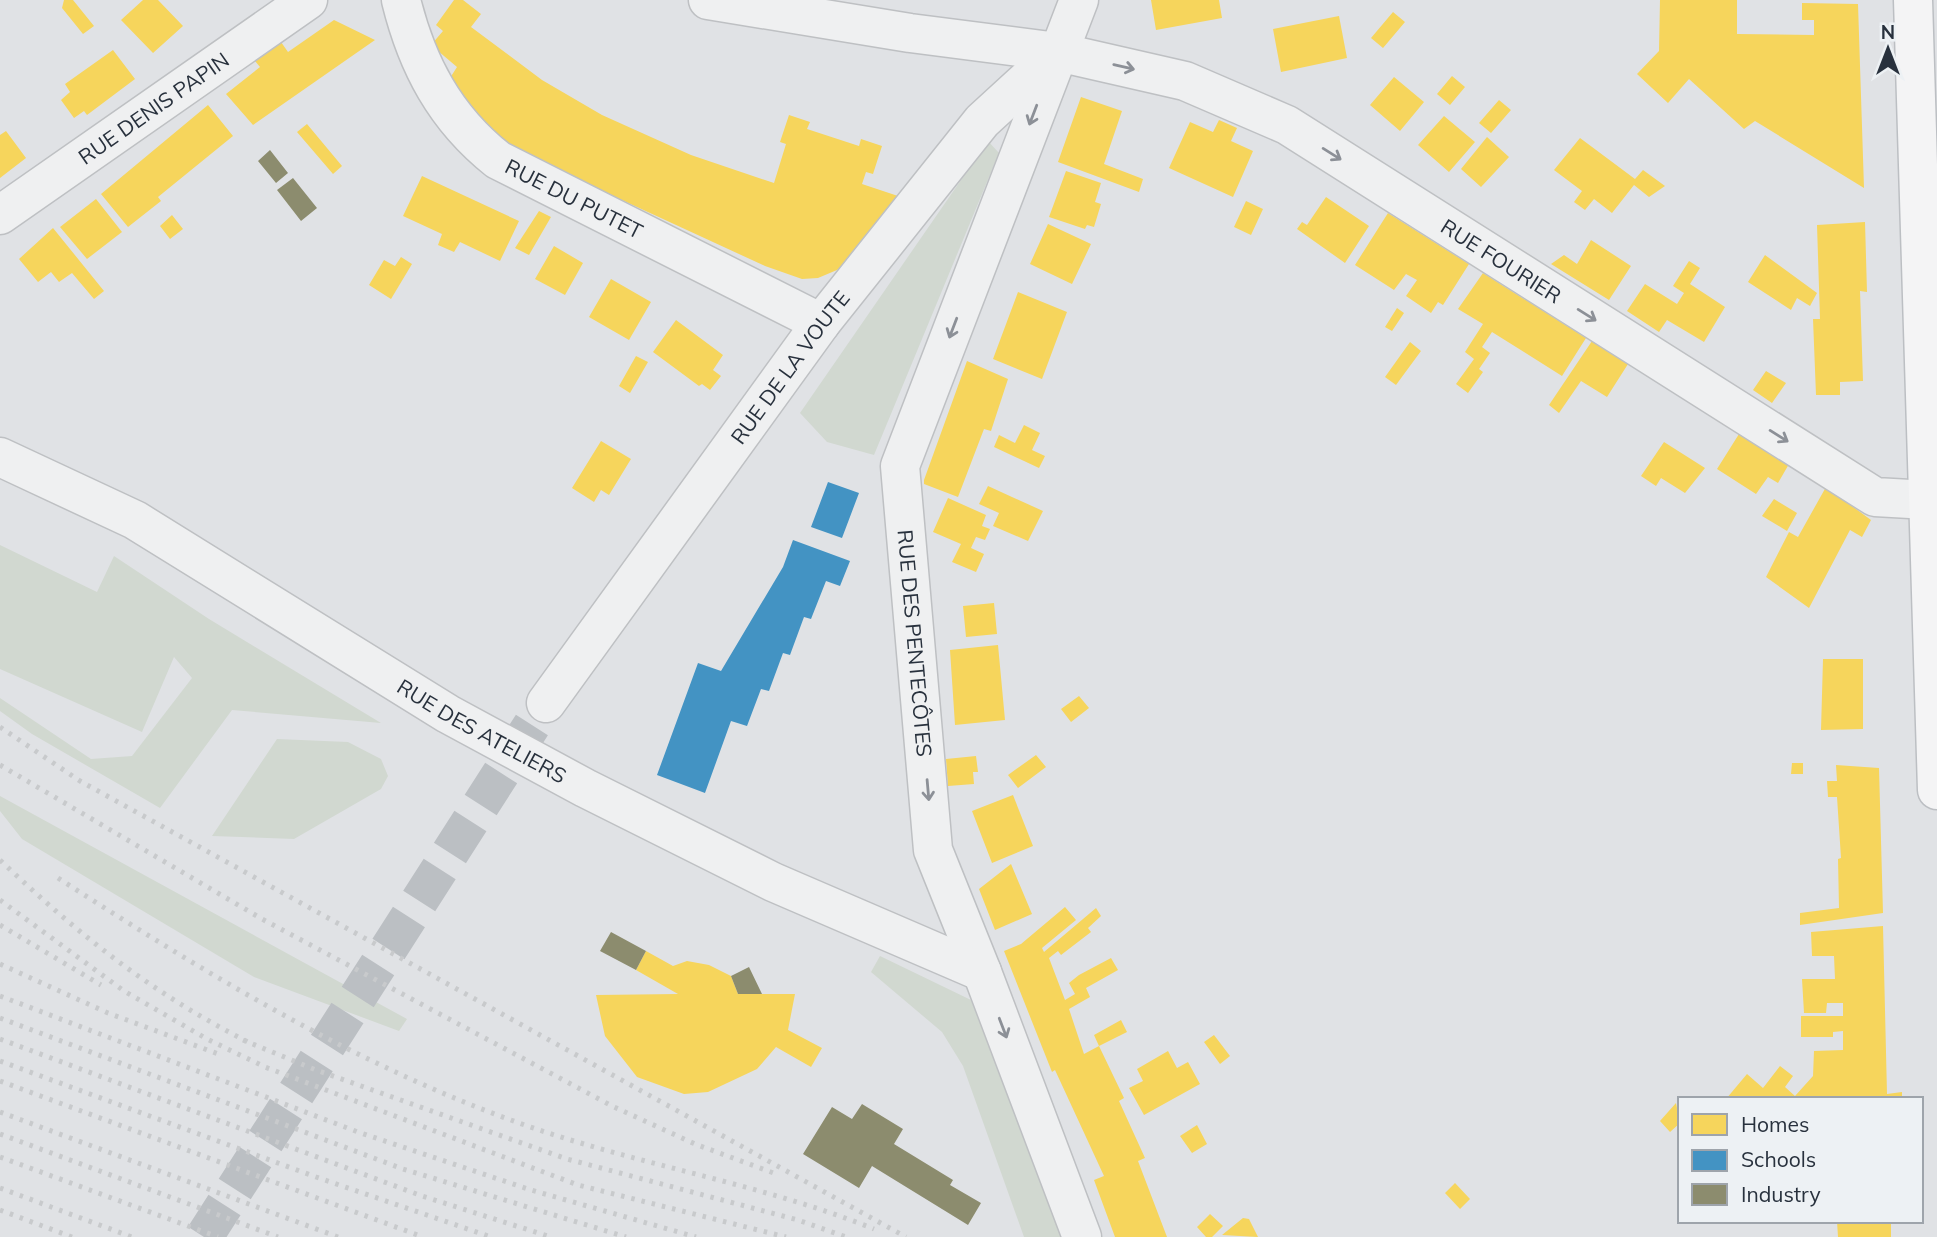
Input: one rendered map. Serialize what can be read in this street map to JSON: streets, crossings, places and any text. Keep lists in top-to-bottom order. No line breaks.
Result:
{"streets":{"street":["RUE DENIS PAPIN","RUE DU PUTET","RUE FOURIER","RUE DE LA VOUTE","RUE DES PENTECÔTES","RUE DES ATELIERS"]},"crossings":[["RUE DU PUTET","RUE DE LA VOUTE"],["RUE FOURIER","RUE DE LA VOUTE"],["RUE FOURIER","RUE DES PENTECÔTES"],["RUE DE LA VOUTE","RUE DES PENTECÔTES"],["RUE DES PENTECÔTES","RUE DES ATELIERS"]],"one_way":["RUE FOURIER","RUE DES PENTECÔTES"],"legend":["Homes","Schools","Industry"],"north":"top"}
